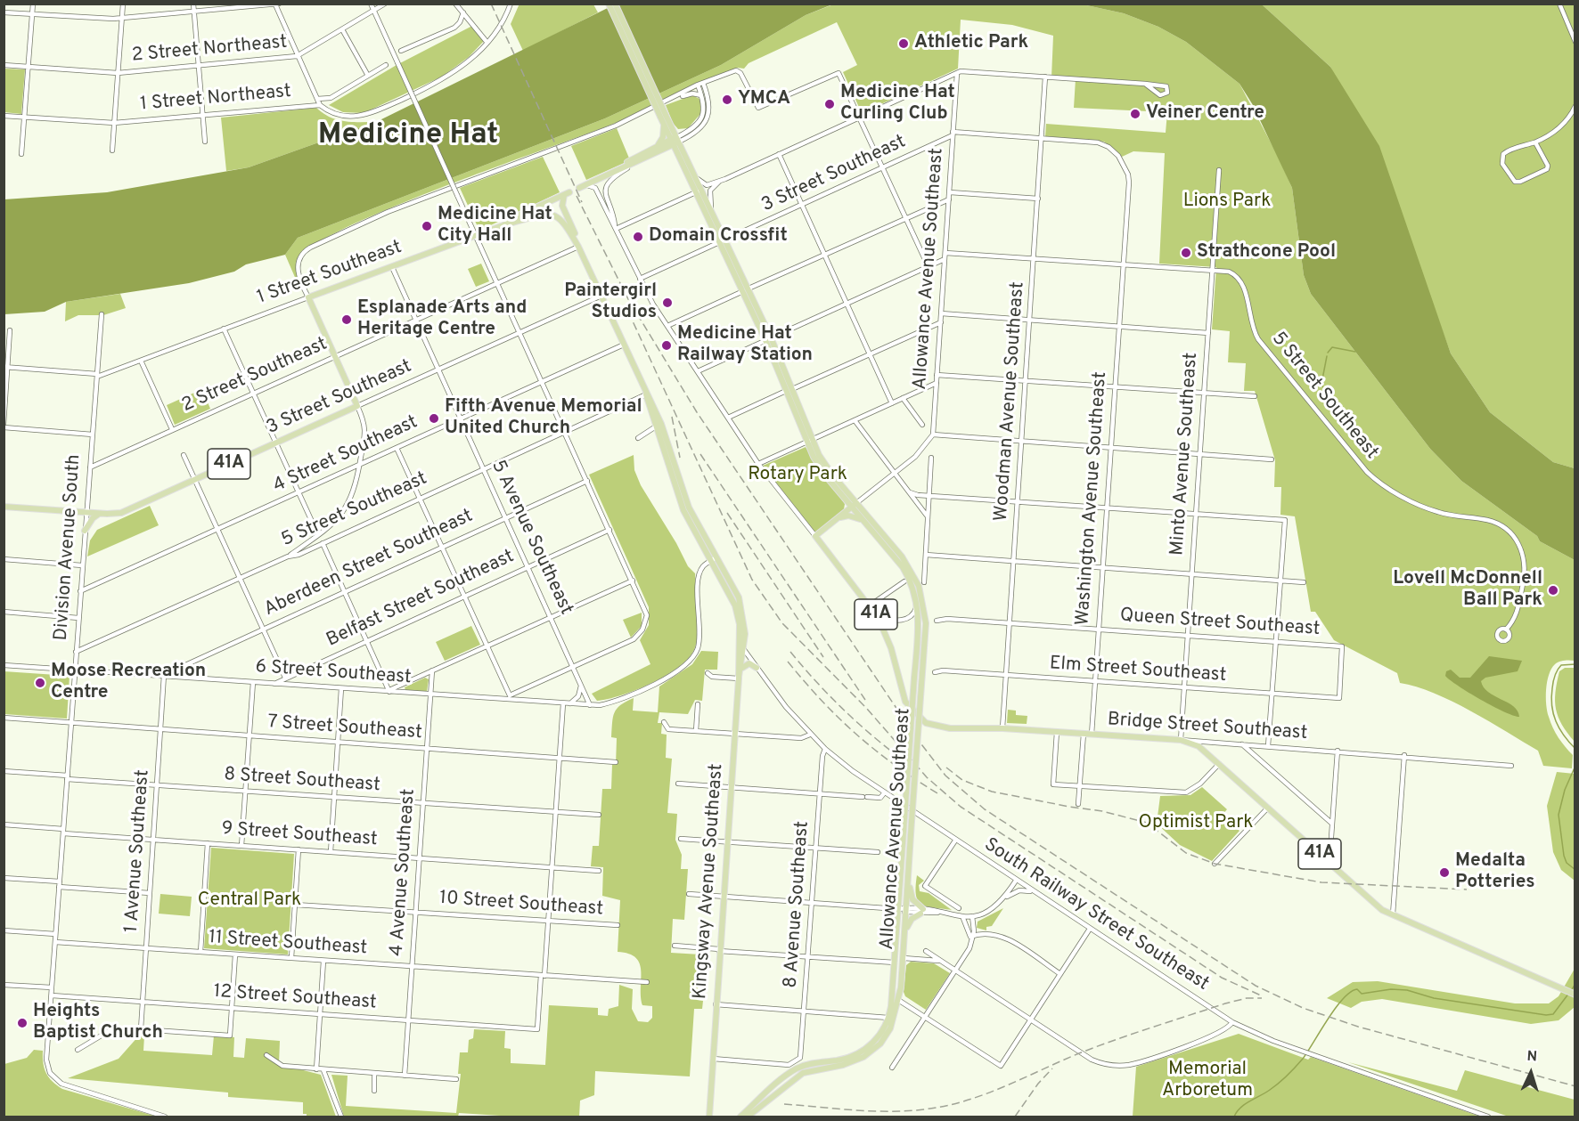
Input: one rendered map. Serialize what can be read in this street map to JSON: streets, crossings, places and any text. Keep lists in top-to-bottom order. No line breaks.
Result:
{"streets":{"main road":["3 Street Southeast","Allowance Avenue Southeast","1 Street Southeast","41A","Bridge Street Southeast","Kingsway Avenue Southeast"],"street":["2 Street Northeast","1 Street Northeast","2 Street Southeast","5 Street Southeast","Woodman Avenue Southeast","Minto Avenue Southeast","4 Street Southeast","Washington Avenue Southeast","5 Avenue Southeast","Division Avenue South","Aberdeen Street Southeast","Belfast Street Southeast","Queen Street Southeast","Elm Street Southeast","6 Street Southeast","7 Street Southeast","8 Street Southeast","9 Street Southeast","1 Avenue Southeast","4 Avenue Southeast","10 Street Southeast","8 Avenue Southeast","South Railway Street Southeast","11 Street Southeast","12 Street Southeast"]},"crossings":[["3 Street Southeast","Allowance Avenue Southeast"],["3 Street Southeast","5 Street Southeast"],["3 Street Southeast","Woodman Avenue Southeast"],["3 Street Southeast","41A"],["3 Street Southeast","Washington Avenue Southeast"],["3 Street Southeast","5 Avenue Southeast"],["3 Street Southeast","Division Avenue South"],["Allowance Avenue Southeast","5 Street Southeast"],["1 Street Southeast","2 Street Southeast"],["1 Street Southeast","5 Avenue Southeast"],["1 Street Southeast","Division Avenue South"],["2 Street Southeast","5 Avenue Southeast"],["2 Street Southeast","Division Avenue South"],["5 Street Southeast","Woodman Avenue Southeast"],["5 Street Southeast","Minto Avenue Southeast"],["5 Street Southeast","Washington Avenue Southeast"],["5 Street Southeast","5 Avenue Southeast"],["5 Street Southeast","Division Avenue South"],["Woodman Avenue Southeast","Queen Street Southeast"],["Woodman Avenue Southeast","Elm Street Southeast"],["Woodman Avenue Southeast","Bridge Street Southeast"],["Minto Avenue Southeast","41A"],["Minto Avenue Southeast","Queen Street Southeast"],["Minto Avenue Southeast","Elm Street Southeast"],["Minto Avenue Southeast","Bridge Street Southeast"],["4 Street Southeast","5 Avenue Southeast"],["4 Street Southeast","Division Avenue South"],["41A","Division Avenue South"],["41A","Bridge Street Southeast"],["Washington Avenue Southeast","Queen Street Southeast"],["Washington Avenue Southeast","Elm Street Southeast"],["Washington Avenue Southeast","Bridge Street Southeast"],["5 Avenue Southeast","Aberdeen Street Southeast"],["5 Avenue Southeast","Belfast Street Southeast"],["5 Avenue Southeast","6 Street Southeast"],["Division Avenue South","6 Street Southeast"],["Division Avenue South","7 Street Southeast"],["Division Avenue South","8 Street Southeast"],["Division Avenue South","9 Street Southeast"],["Division Avenue South","11 Street Southeast"],["Division Avenue South","12 Street Southeast"],["Aberdeen Street Southeast","6 Street Southeast"],["Aberdeen Street Southeast","1 Avenue Southeast"],["Belfast Street Southeast","6 Street Southeast"],["Queen Street Southeast","Elm Street Southeast"],["6 Street Southeast","1 Avenue Southeast"],["6 Street Southeast","4 Avenue Southeast"],["7 Street Southeast","1 Avenue Southeast"],["7 Street Southeast","4 Avenue Southeast"],["8 Street Southeast","1 Avenue Southeast"],["8 Street Southeast","4 Avenue Southeast"],["9 Street Southeast","1 Avenue Southeast"],["9 Street Southeast","4 Avenue Southeast"],["1 Avenue Southeast","11 Street Southeast"],["1 Avenue Southeast","12 Street Southeast"],["4 Avenue Southeast","10 Street Southeast"],["4 Avenue Southeast","11 Street Southeast"],["4 Avenue Southeast","12 Street Southeast"],["Kingsway Avenue Southeast","8 Avenue Southeast"],["Kingsway Avenue Southeast","South Railway Street Southeast"],["8 Avenue Southeast","South Railway Street Southeast"],["11 Street Southeast","12 Street Southeast"]],"districts":["Medicine Hat"],"parks":["Lions Park","Rotary Park","Optimist Park","Central Park","Memorial Arboretum"],"places":["Athletic Park","YMCA","Medicine Hat Curling Club","Veiner Centre","Medicine Hat City Hall","Domain Crossfit","Strathcone Pool","Paintergirl Studios","Esplanade Arts and Heritage Centre","Medicine Hat Railway Station","Fifth Avenue Memorial United Church","Lovell McDonnell Ball Park","Moose Recreation Centre","Medalta Potteries","Heights Baptist Church"],"north":"top"}
